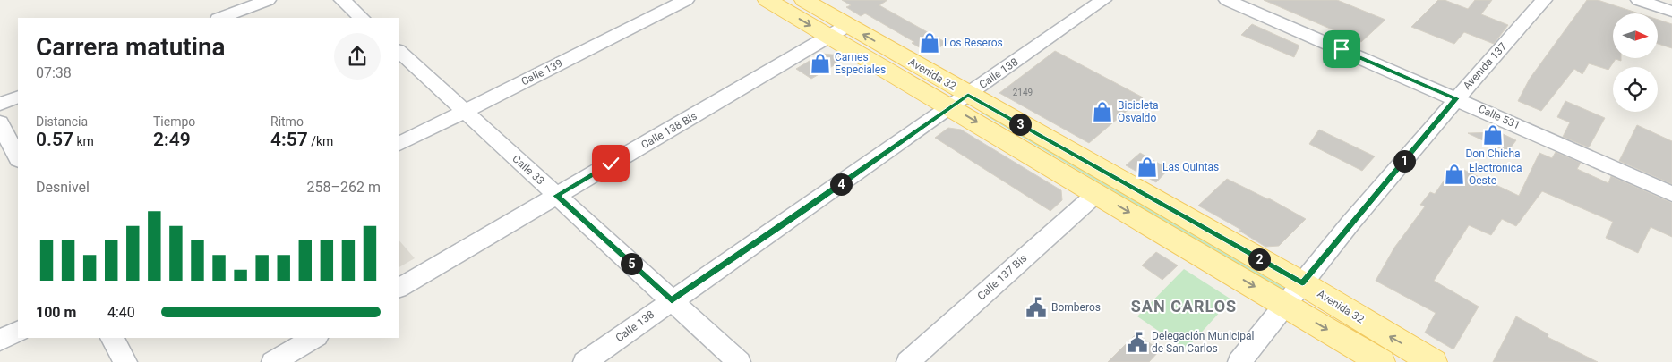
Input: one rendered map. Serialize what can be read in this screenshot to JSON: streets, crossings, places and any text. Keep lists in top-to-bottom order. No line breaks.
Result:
{"streets":{"main road":["Avenida 32"],"street":["Avenida 137","Calle 139","Calle 138","Calle 531","Calle 138 Bis","Calle 33","Calle 137 Bis"]},"crossings":[["Avenida 137","Avenida 32"],["Avenida 137","Calle 531"],["Calle 139","Calle 33"],["Calle 138","Avenida 32"],["Calle 138","Calle 33"],["Avenida 32","Calle 138 Bis"],["Avenida 32","Calle 137 Bis"],["Calle 138 Bis","Calle 33"]],"districts":["SAN CARLOS"],"places":{"shop":["Los Reseros","Carnes Especiales","Bicicleta Osvaldo","Don Chicha","Las Quintas","Electronica Oeste"],"public building":["Bomberos","Delegación Municipal de San Carlos"]},"house_numbers":["2149"],"north":"right","page":{"heading":["Carrera matutina","07:38"],"stats":[["Distancia","0.57 km"],["Tiempo","2:49"],["Ritmo","4:57 /km"]],"pins":["3","1","4","2","5"],"chart":["Desnivel","258–262 m"],"list":[{"name":"100 m","note":"4:40"}]}}
